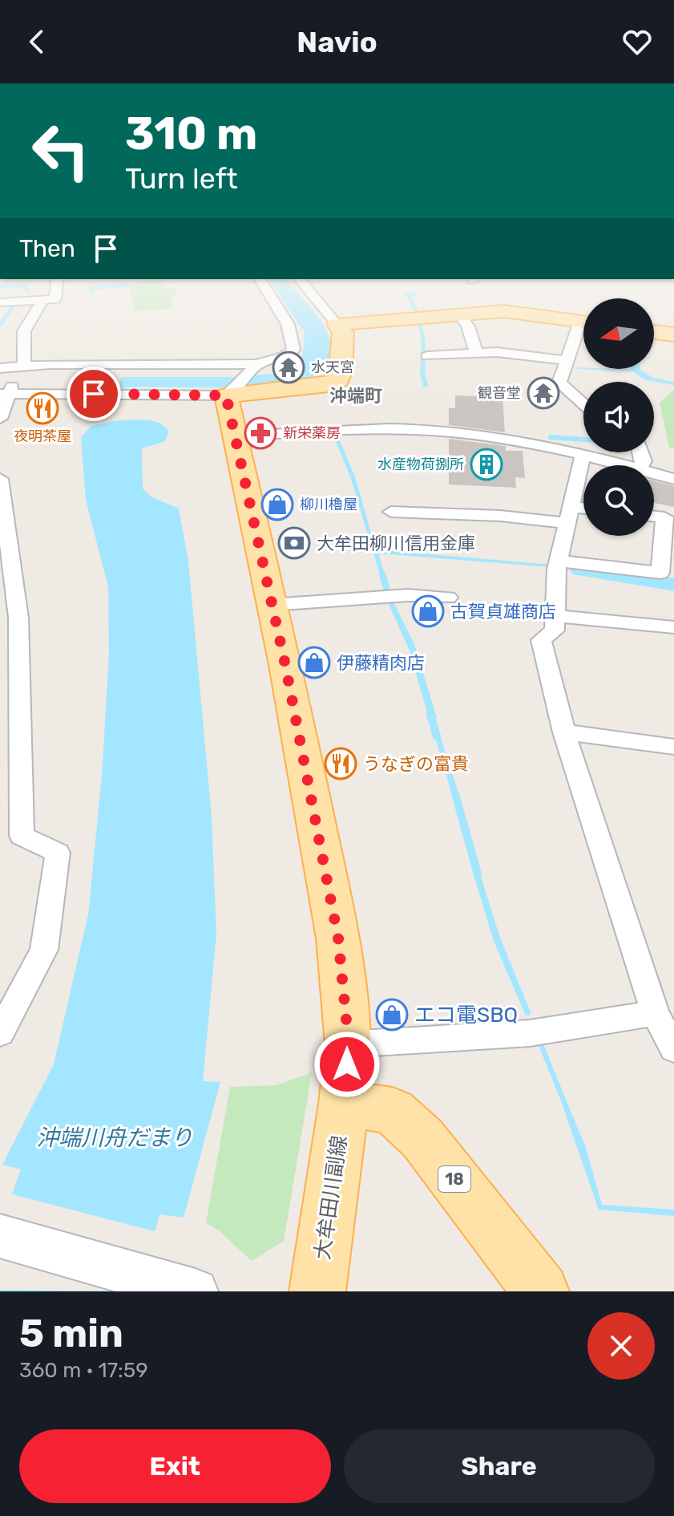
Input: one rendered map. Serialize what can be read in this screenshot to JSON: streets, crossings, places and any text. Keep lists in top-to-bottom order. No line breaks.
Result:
{"streets":{"main road":["18","大牟田川副線"]},"crossings":[["18","大牟田川副線"]],"districts":["沖端町"],"water":["沖端川舟だまり"],"places":{"temple":["水天宮","観音堂"],"restaurant":["夜明茶屋","うなぎの富貴"],"pharmacy":["新栄薬房"],"building":["水産物荷捌所"],"shop":["柳川櫓屋","古賀貞雄商店","伊藤精肉店","エコ電SBQ"],"bank":["大牟田柳川信用金庫"]},"north":"left","page":{"header":"Navio","turn":["310 m","Turn left"],"then":"Then","heading":["5 min","360 m · 17:59"],"buttons":["Exit","Share"]}}
